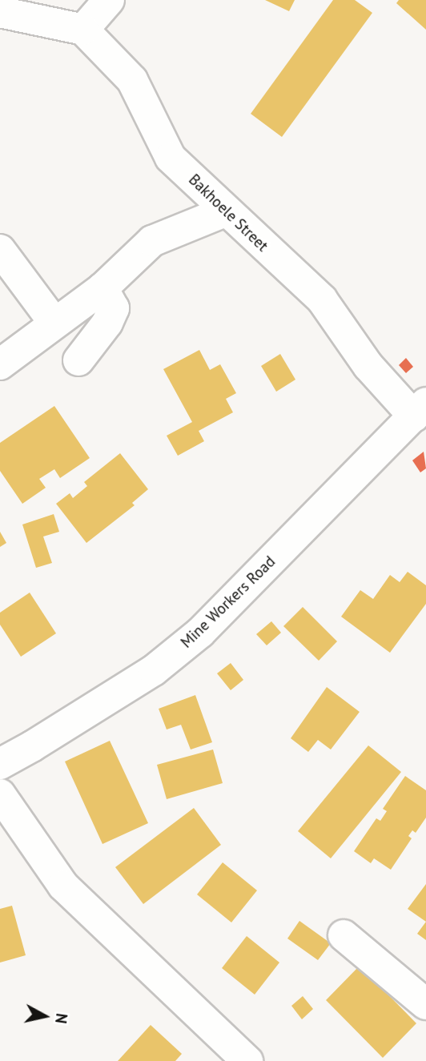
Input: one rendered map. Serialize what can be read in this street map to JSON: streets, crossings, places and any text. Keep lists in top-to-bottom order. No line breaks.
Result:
{"streets":{"street":["Bakhoele Street","Mine Workers Road"]},"crossings":[["Bakhoele Street","Mine Workers Road"]],"north":"right"}
